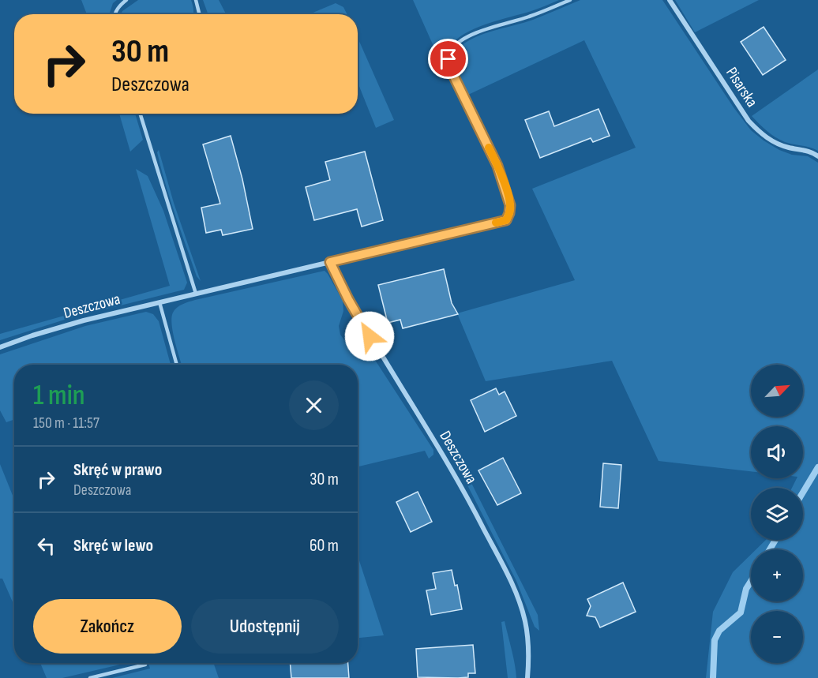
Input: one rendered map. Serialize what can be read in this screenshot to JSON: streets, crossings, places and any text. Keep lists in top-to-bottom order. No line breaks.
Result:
{"streets":{"street":["Pisarska","Deszczowa"]},"north":"top right","page":{"turn":["30 m","Deszczowa"],"map_buttons":["+","−"],"heading":["1 min","150 m · 11:57"],"list":[{"name":"Skręć w prawo","note":"Deszczowa","value":"30 m"},{"name":"Skręć w lewo","value":"60 m"}],"buttons":["Zakończ","Udostępnij"]}}
